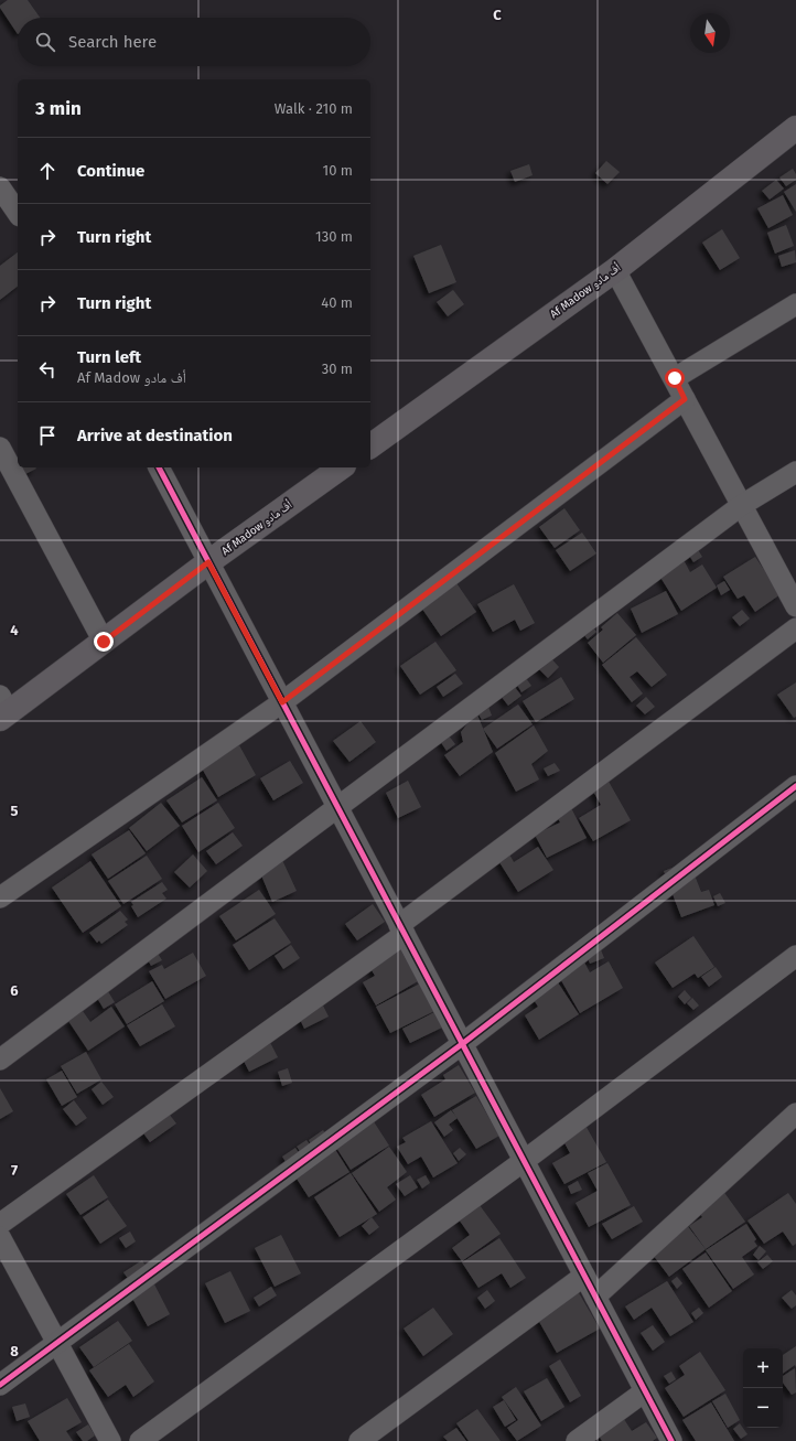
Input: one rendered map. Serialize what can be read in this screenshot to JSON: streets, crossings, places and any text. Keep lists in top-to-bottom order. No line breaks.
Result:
{"streets":{"street":["Af Madow أف مادو"]},"north":"bottom","page":{"search":"Search here","heading":["3 min","Walk · 210 m"],"list":[["Continue","10 m"],["Turn right","130 m"],["Turn right","40 m"],["Turn left","Af Madow أف مادو","30 m"],"Arrive at destination"],"map_buttons":["+","−"]},"grid":{"columns":["C"],"rows":["4","5","6","7","8"]}}
